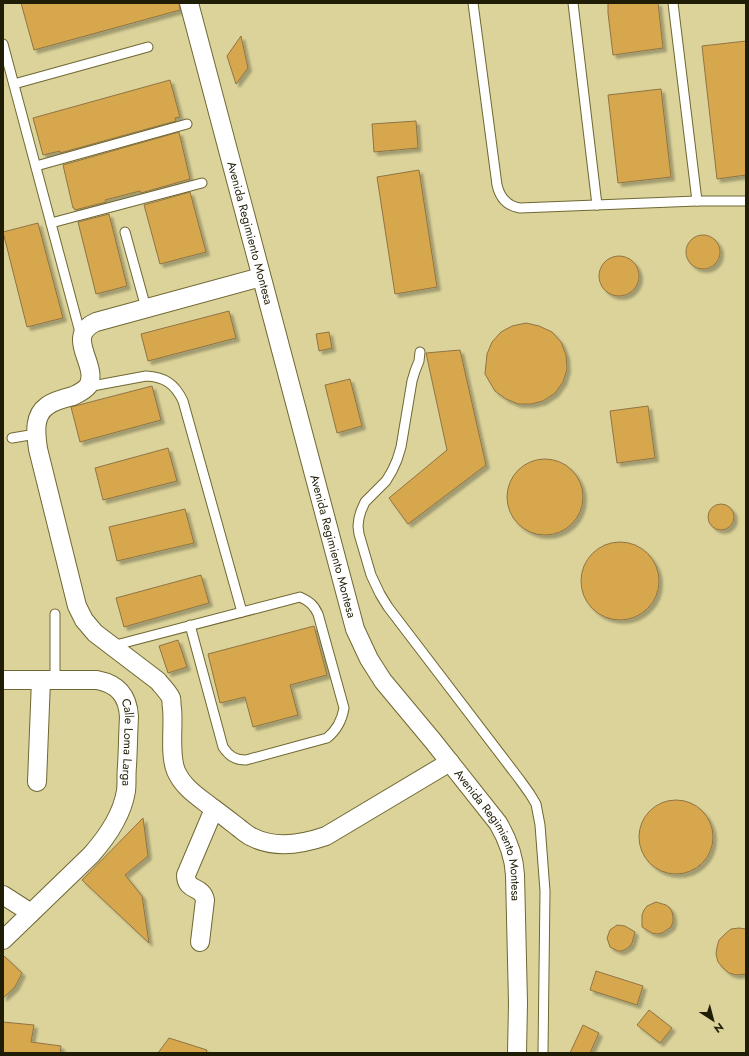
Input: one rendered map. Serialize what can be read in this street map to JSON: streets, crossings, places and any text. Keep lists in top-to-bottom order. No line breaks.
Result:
{"streets":{"street":["Avenida Regimiento Montesa","Calle Loma Larga"]},"north":"bottom right"}
